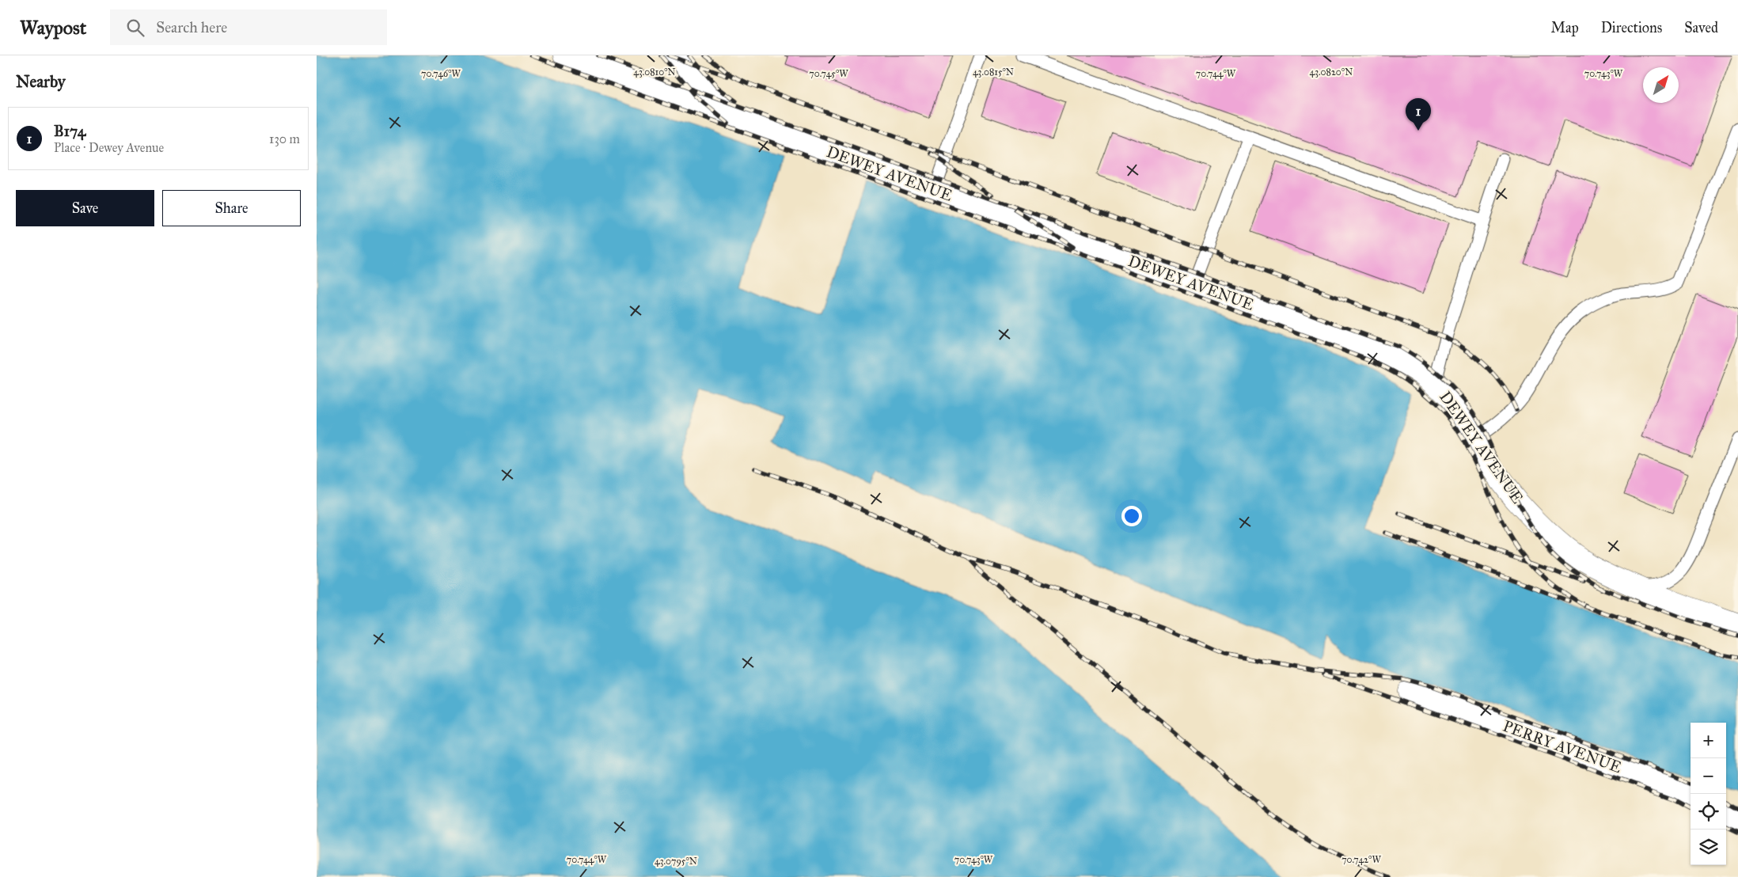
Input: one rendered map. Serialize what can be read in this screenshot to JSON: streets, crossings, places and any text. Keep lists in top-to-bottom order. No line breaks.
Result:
{"streets":{"street":["DEWEY AVENUE","PERRY AVENUE"]},"north":"top right","page":{"header":"Waypost","search":"Search here","nav":["Map","Directions","Saved"],"heading":"Nearby","pins":"1","list":[{"mark":"1","name":"B174","note":"Place · Dewey Avenue","value":"130 m"}],"buttons":["Save","Share"],"map_buttons":["+","−"]},"coordinates":["43.0810°N","43.0815°N","43.0820°N","70.746°W","70.745°W","70.744°W","70.743°W","70.742°W","43.0795°N"]}
